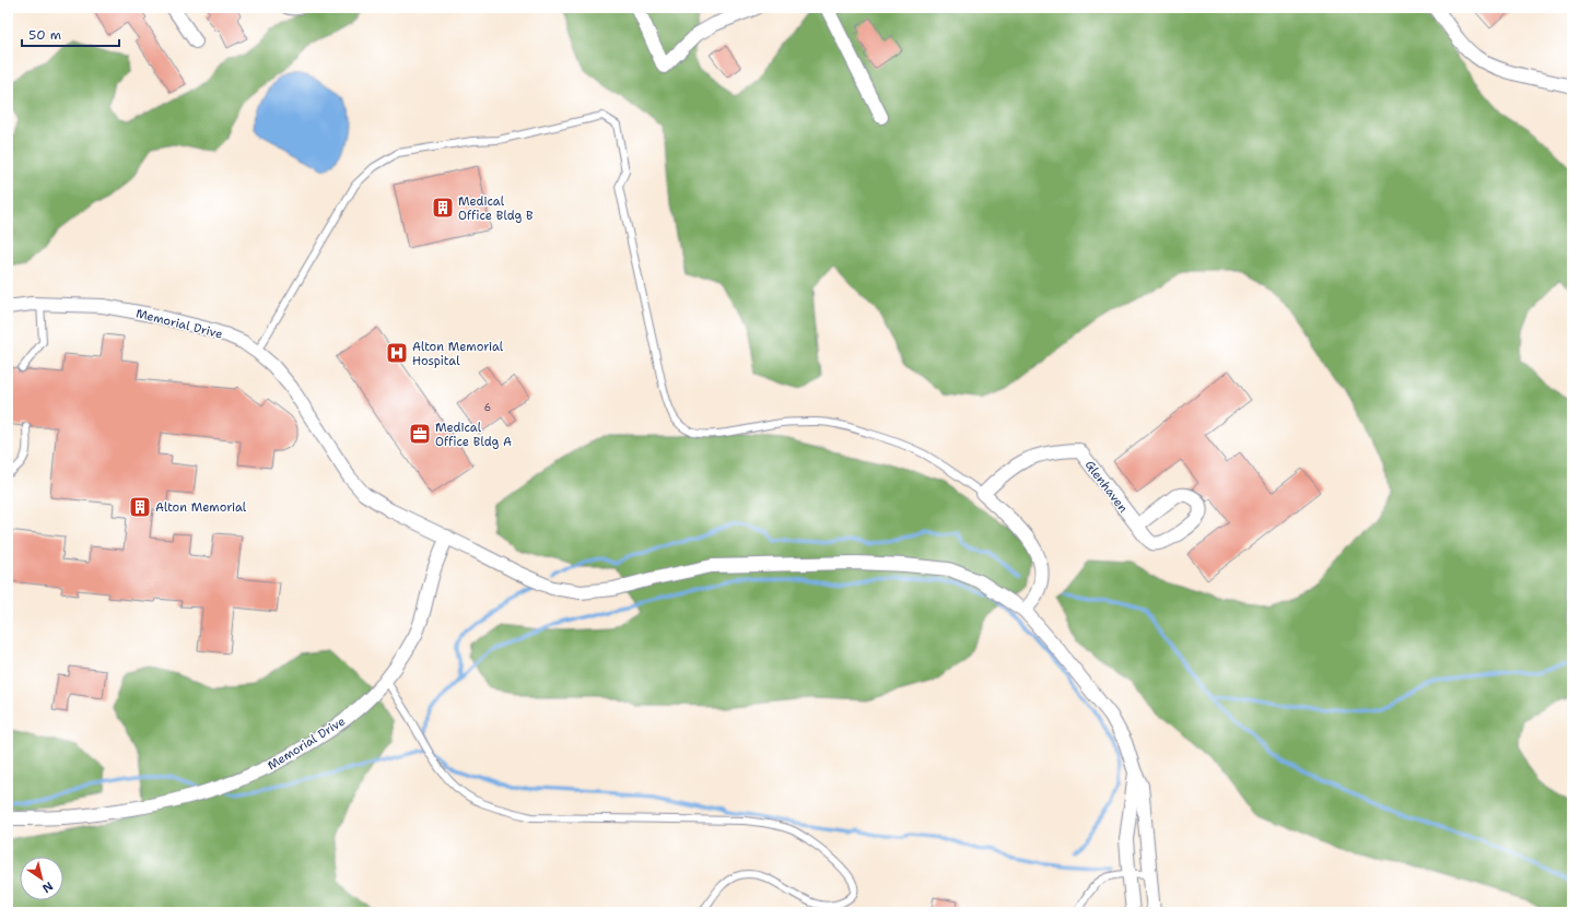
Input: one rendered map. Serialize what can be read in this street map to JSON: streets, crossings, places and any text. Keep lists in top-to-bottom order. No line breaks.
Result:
{"streets":{"street":["Memorial Drive","Glenhaven"]},"places":{"building":["Medical Office Bldg B","Alton Memorial"],"hospital":["Alton Memorial Hospital"],"office":["Medical Office Bldg A"]},"house_numbers":["6"],"scale_bar":"50 m","north":"bottom right"}
